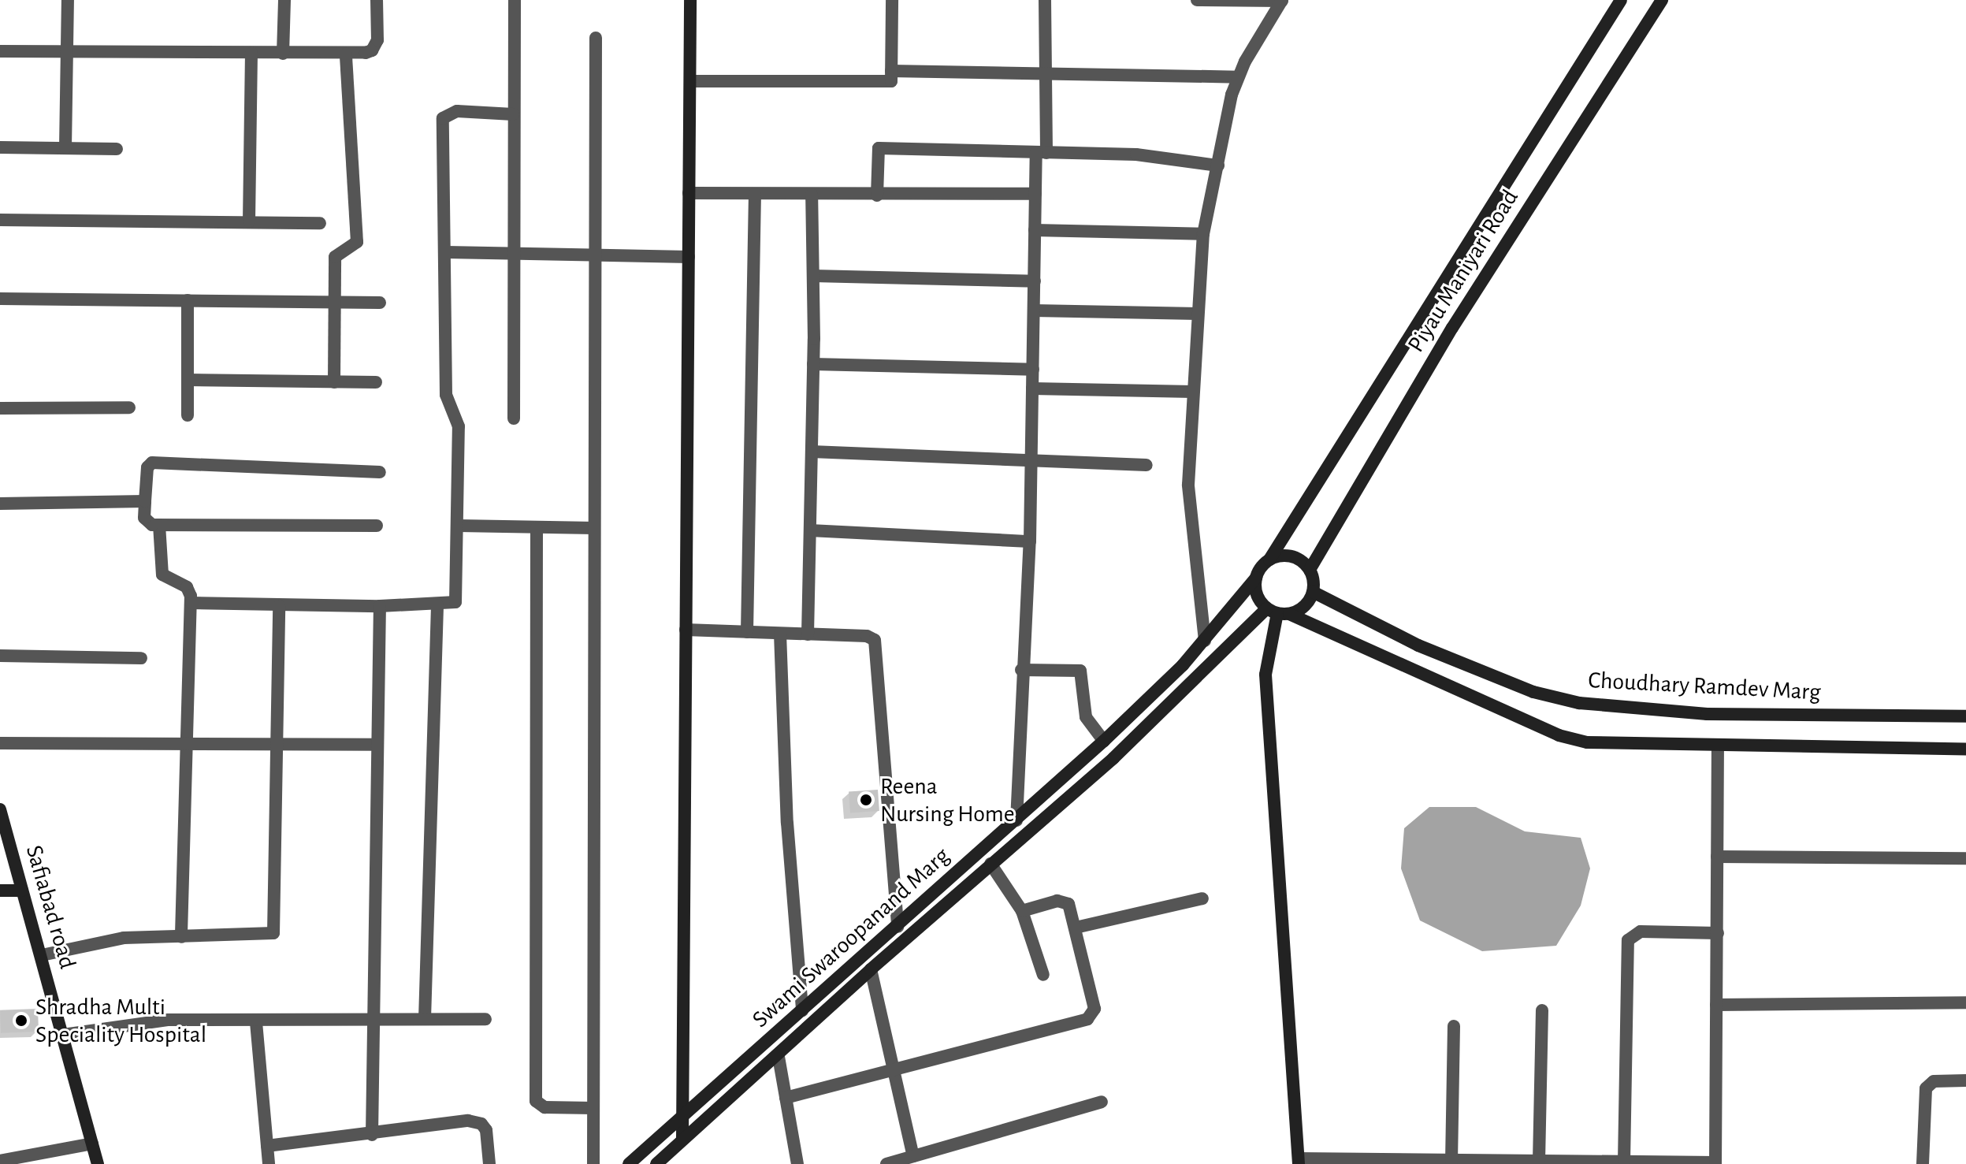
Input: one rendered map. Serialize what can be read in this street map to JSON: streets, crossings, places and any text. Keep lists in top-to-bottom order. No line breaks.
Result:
{"streets":{"street":["Piyau Maniyari Road","Choudhary Ramdev Marg","Safiabad road","Swami Swaroopanand Marg"]},"crossings":[["Piyau Maniyari Road","Choudhary Ramdev Marg"],["Piyau Maniyari Road","Swami Swaroopanand Marg"],["Choudhary Ramdev Marg","Swami Swaroopanand Marg"]],"places":["Reena Nursing Home","Shradha Multi Speciality Hospital"]}
